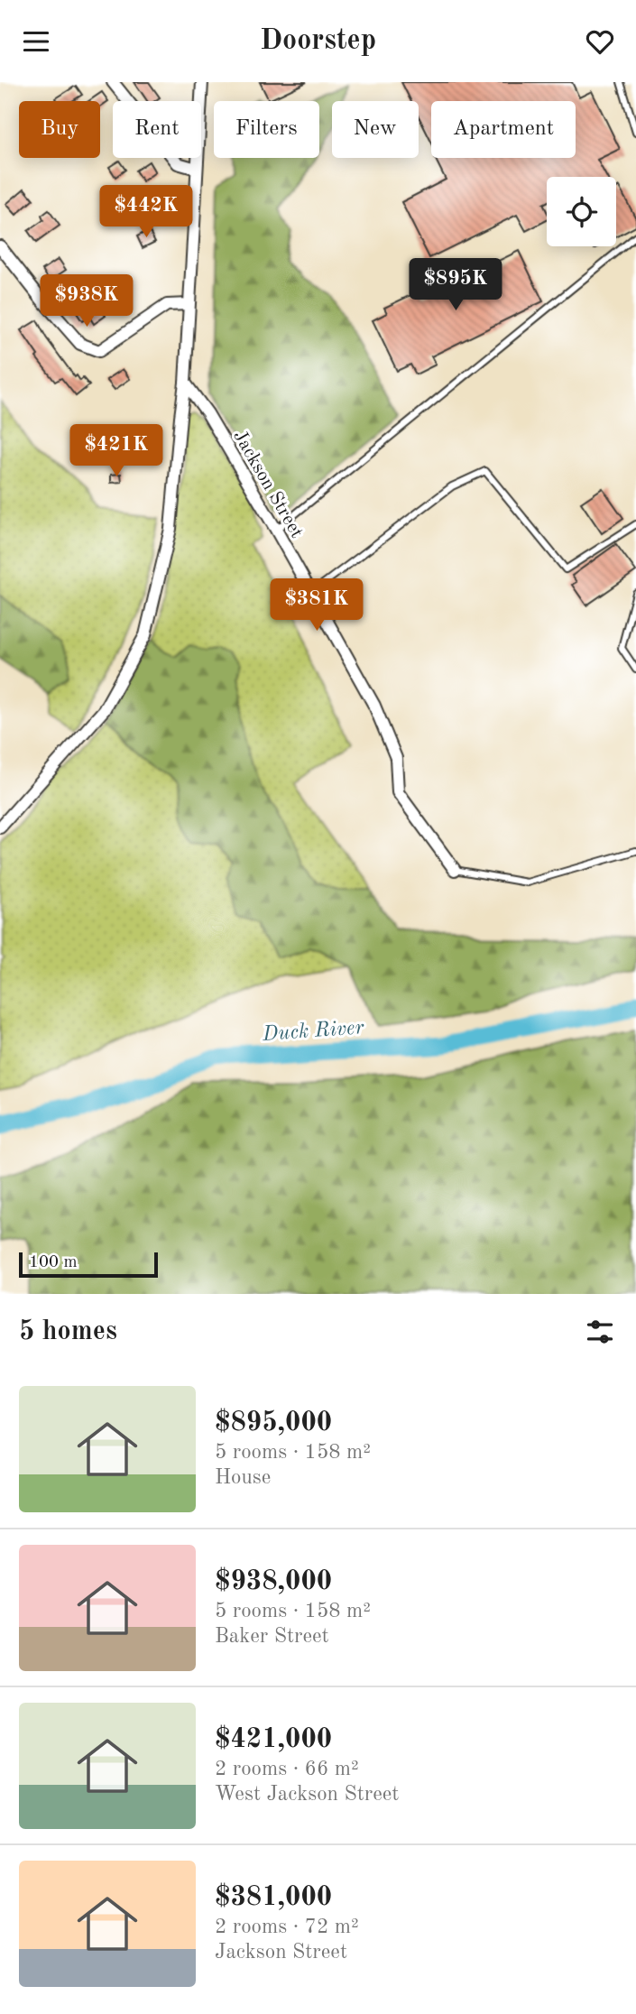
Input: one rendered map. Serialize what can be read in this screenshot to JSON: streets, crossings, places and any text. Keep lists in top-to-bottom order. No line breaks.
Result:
{"streets":{"street":["Jackson Street"]},"water":["Duck River"],"scale_bar":"100 m","page":{"header":"Doorstep","chip":["Buy","Rent","Filters","New","Apartment"],"price":["$442K","$895K","$938K","$421K","$381K"],"scale":"100 m","heading":"5 homes","list":[{"name":"$895,000","note":"5 rooms · 158 m² · House"},{"name":"$938,000","note":"5 rooms · 158 m² · Baker Street"},{"name":"$421,000","note":"2 rooms · 66 m² · West Jackson Street"},{"name":"$381,000","note":"2 rooms · 72 m² · Jackson Street"}]}}
